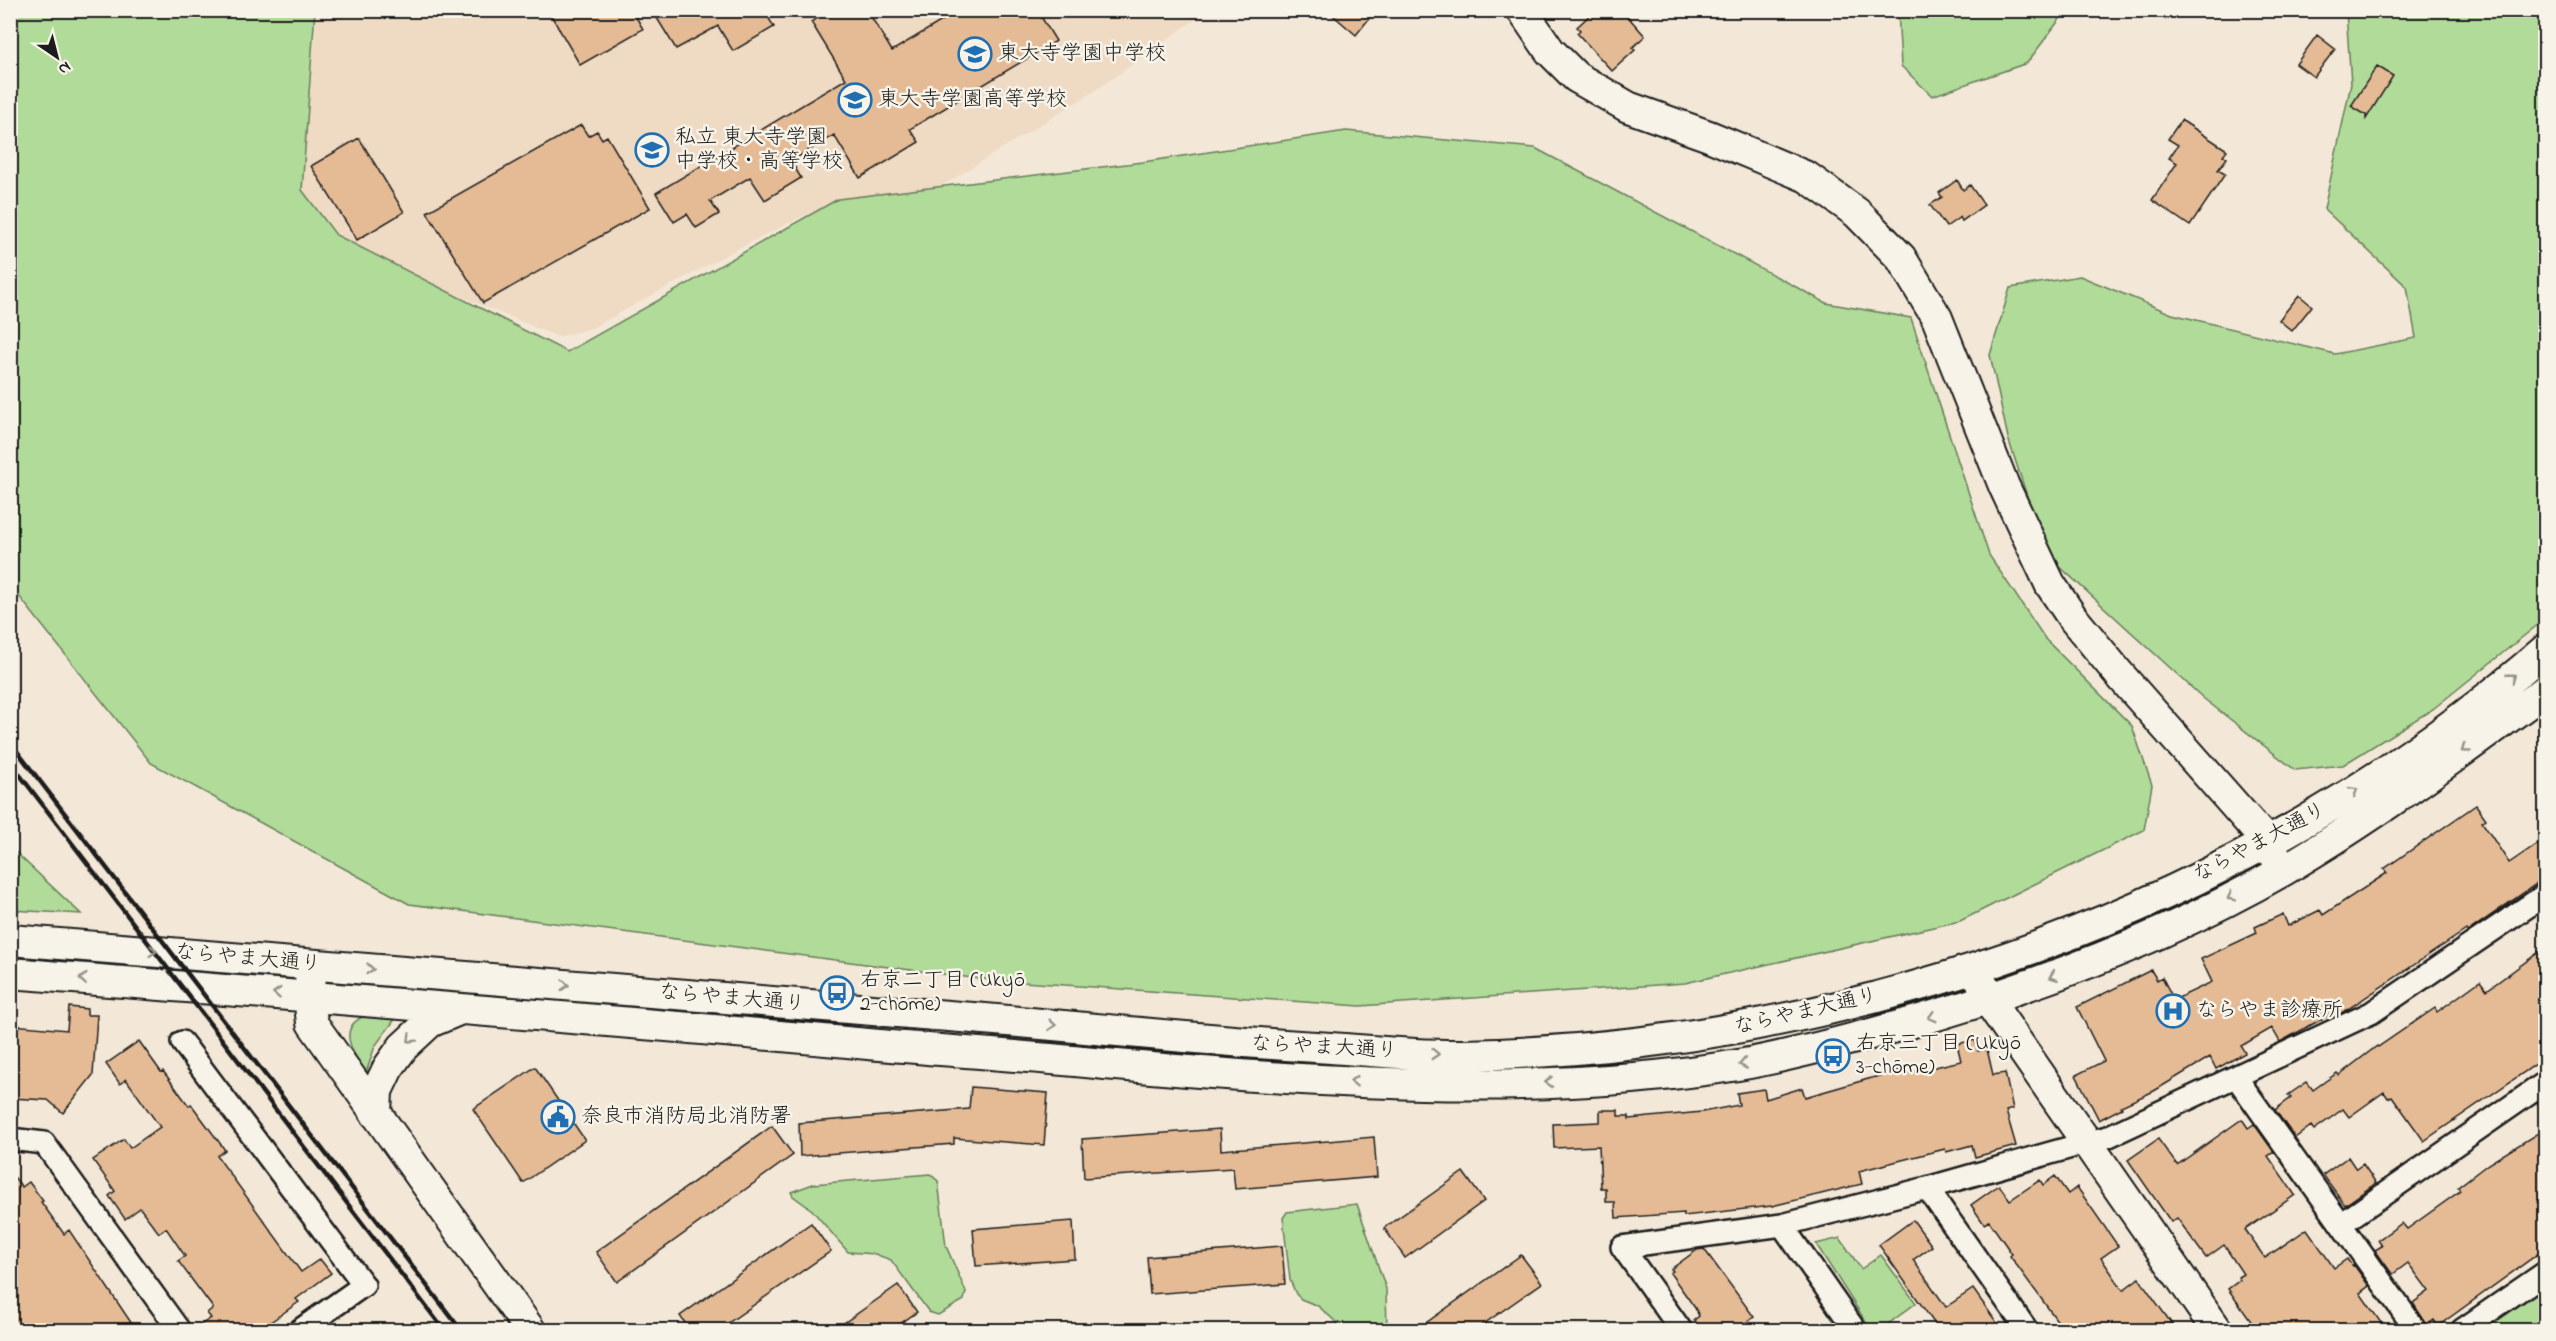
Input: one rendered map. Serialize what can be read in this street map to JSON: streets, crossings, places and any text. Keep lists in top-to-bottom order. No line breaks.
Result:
{"streets":{"street":["ならやま大通り"]},"places":{"school or university":["東大寺学園中学校","東大寺学園高等学校","私立 東大寺学園 中学校・高等学校"],"bus stop":["右京二丁目 (Ukyō 2-chōme)","右京三丁目 (Ukyō 3-chōme)"],"hospital":["ならやま診療所"],"public building":["奈良市消防局北消防署"]},"north":"bottom right"}
